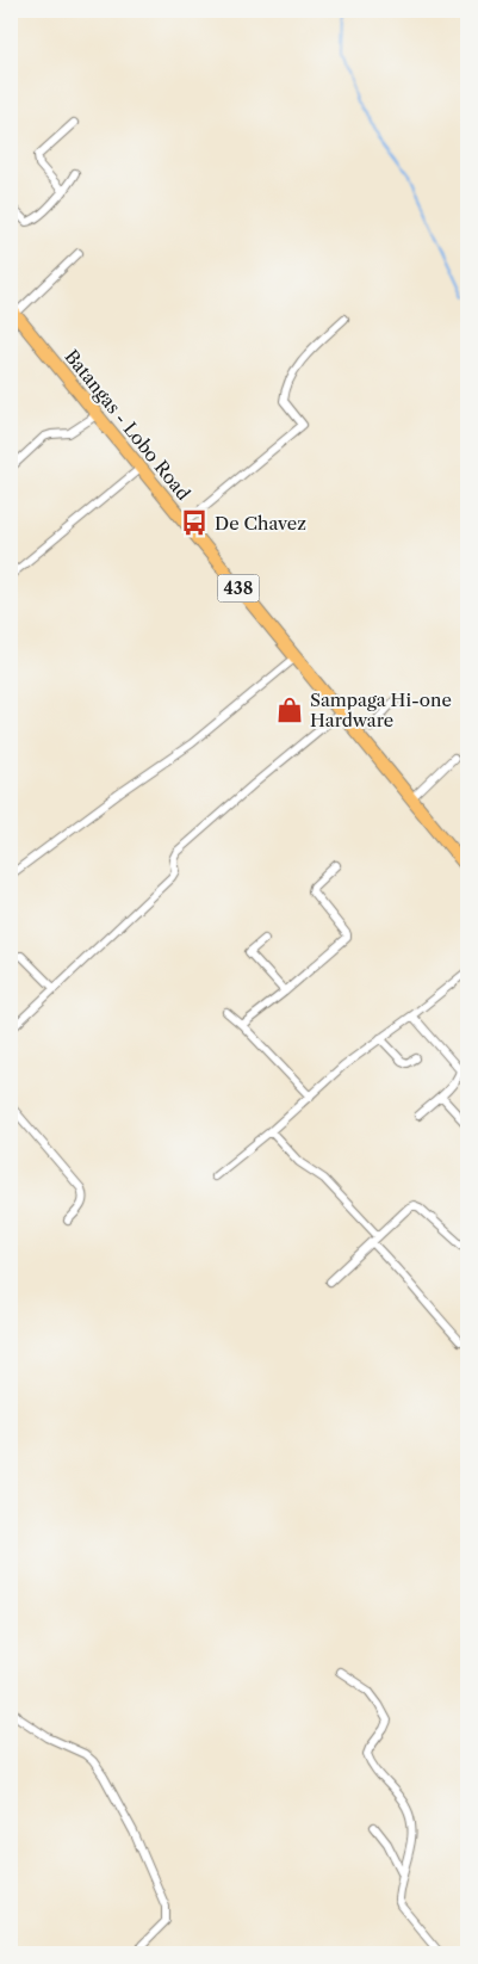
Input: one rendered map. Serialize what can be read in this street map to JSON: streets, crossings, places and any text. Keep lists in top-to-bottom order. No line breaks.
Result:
{"streets":{"main road":["Batangas - Lobo Road","438"]},"places":{"bus stop":["De Chavez"],"shop":["Sampaga Hi-one Hardware"]}}
